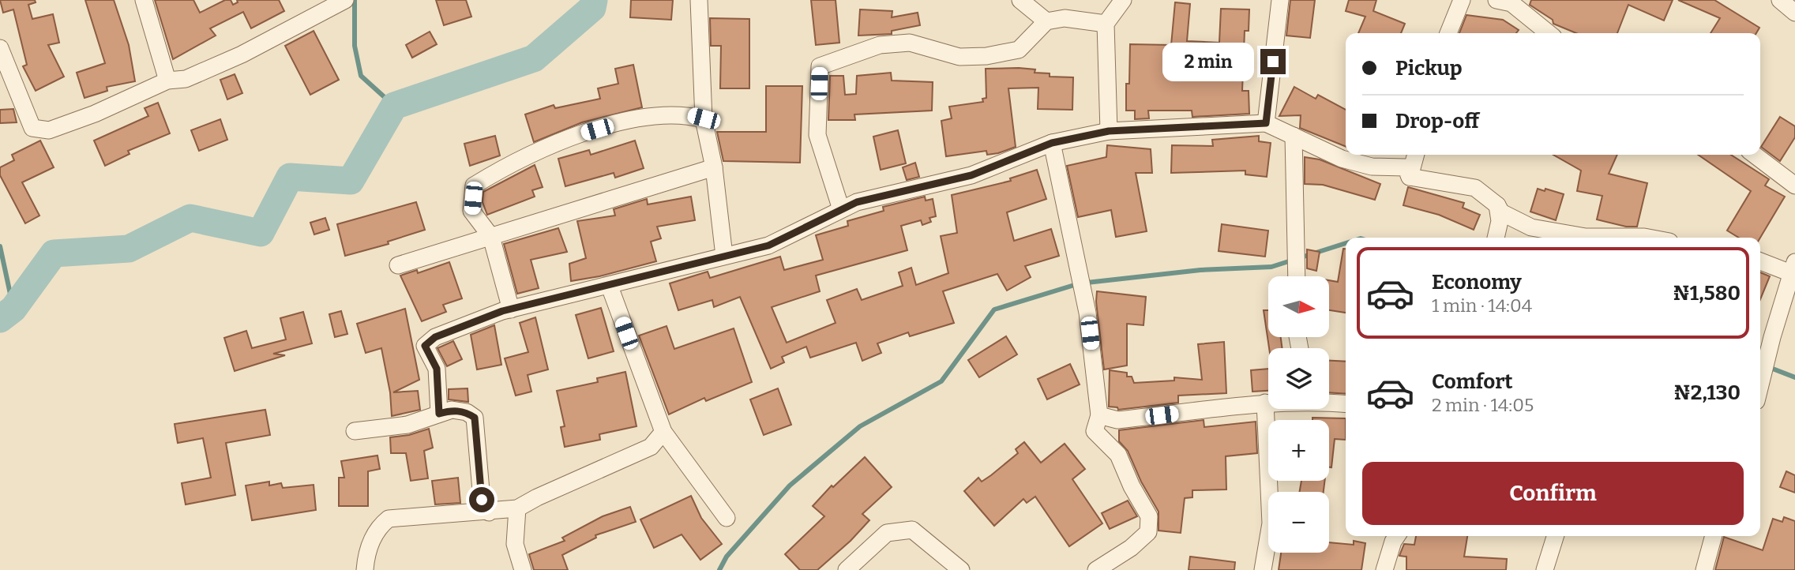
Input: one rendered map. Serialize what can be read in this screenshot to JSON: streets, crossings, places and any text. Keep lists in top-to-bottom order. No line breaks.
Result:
{"north":"right","page":{"banner":["Pickup","Drop-off"],"bubble":"2 min","list":[{"name":"Economy","note":"1 min · 14:04","value":"₦1,580"},{"name":"Comfort","note":"2 min · 14:05","value":"₦2,130"}],"map_buttons":["+","−"],"buttons":"Confirm"}}
